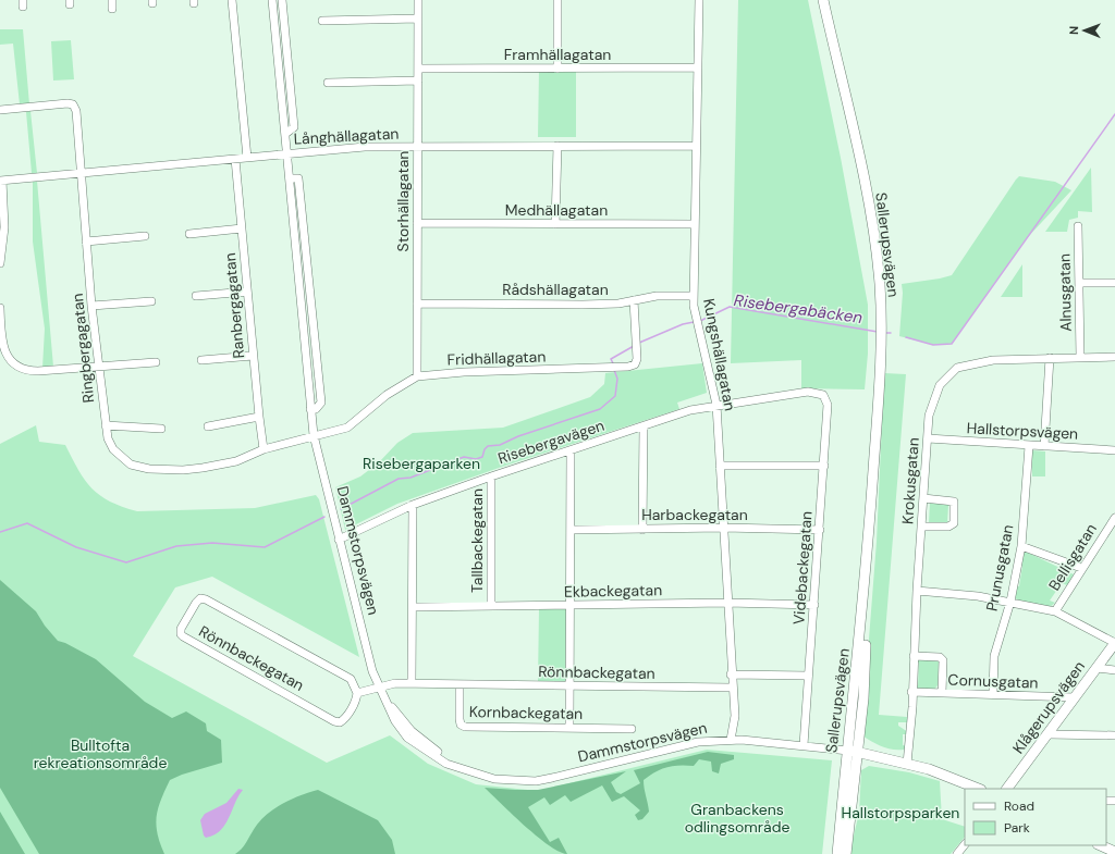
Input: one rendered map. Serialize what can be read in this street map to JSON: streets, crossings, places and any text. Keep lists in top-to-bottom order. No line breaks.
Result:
{"streets":{"main road":["Sallerupsvägen","Klågerupsvägen"],"street":["Framhällagatan","Långhällagatan","Storhällagatan","Medhällagatan","Rådshällagatan","Alnusgatan","Ranbergagatan","Ringbergagatan","Kungshällagatan","Fridhällagatan","Hallstorpsvägen","Risebergavägen","Krokusgatan","Harbackegatan","Tallbackegatan","Dammstorpsvägen","Bellisgatan","Videbackegatan","Prunusgatan","Ekbackegatan","Rönnbackegatan","Cornusgatan","Kornbackegatan"]},"crossings":[["Framhällagatan","Storhällagatan"],["Framhällagatan","Kungshällagatan"],["Långhällagatan","Storhällagatan"],["Långhällagatan","Ranbergagatan"],["Långhällagatan","Ringbergagatan"],["Långhällagatan","Kungshällagatan"],["Långhällagatan","Dammstorpsvägen"],["Storhällagatan","Medhällagatan"],["Storhällagatan","Rådshällagatan"],["Storhällagatan","Fridhällagatan"],["Medhällagatan","Kungshällagatan"],["Sallerupsvägen","Dammstorpsvägen"],["Rådshällagatan","Kungshällagatan"],["Rådshällagatan","Fridhällagatan"],["Alnusgatan","Krokusgatan"],["Ranbergagatan","Ringbergagatan"],["Ringbergagatan","Fridhällagatan"],["Ringbergagatan","Dammstorpsvägen"],["Kungshällagatan","Risebergavägen"],["Kungshällagatan","Harbackegatan"],["Kungshällagatan","Dammstorpsvägen"],["Kungshällagatan","Ekbackegatan"],["Kungshällagatan","Rönnbackegatan"],["Fridhällagatan","Dammstorpsvägen"],["Hallstorpsvägen","Krokusgatan"],["Hallstorpsvägen","Prunusgatan"],["Risebergavägen","Tallbackegatan"],["Risebergavägen","Dammstorpsvägen"],["Risebergavägen","Videbackegatan"],["Krokusgatan","Cornusgatan"],["Harbackegatan","Videbackegatan"],["Tallbackegatan","Ekbackegatan"],["Dammstorpsvägen","Videbackegatan"],["Dammstorpsvägen","Rönnbackegatan"],["Videbackegatan","Ekbackegatan"],["Prunusgatan","Cornusgatan"],["Rönnbackegatan","Kornbackegatan"],["Cornusgatan","Klågerupsvägen"]],"water":["Risebergabäcken"],"parks":["Risebergaparken","Bulltofta rekreationsområde","Granbackens odlingsområde","Hallstorpsparken"],"legend":["Road","Park"],"north":"left"}
